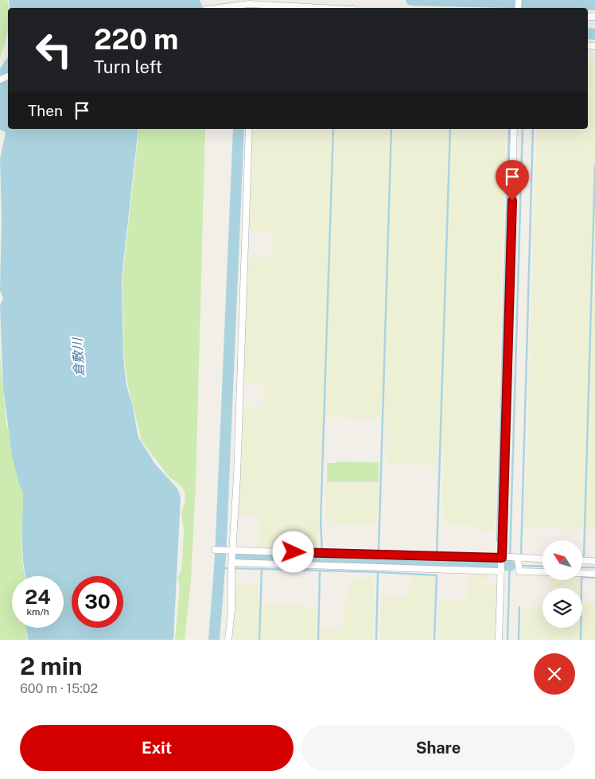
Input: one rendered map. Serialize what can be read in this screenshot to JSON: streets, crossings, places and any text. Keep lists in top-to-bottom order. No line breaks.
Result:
{"water":["倉敷川"],"north":"top left","page":{"turn":["220 m","Turn left"],"then":"Then","speed":"24 km/h","limit":"30","heading":["2 min","600 m · 15:02"],"buttons":["Exit","Share"]}}
